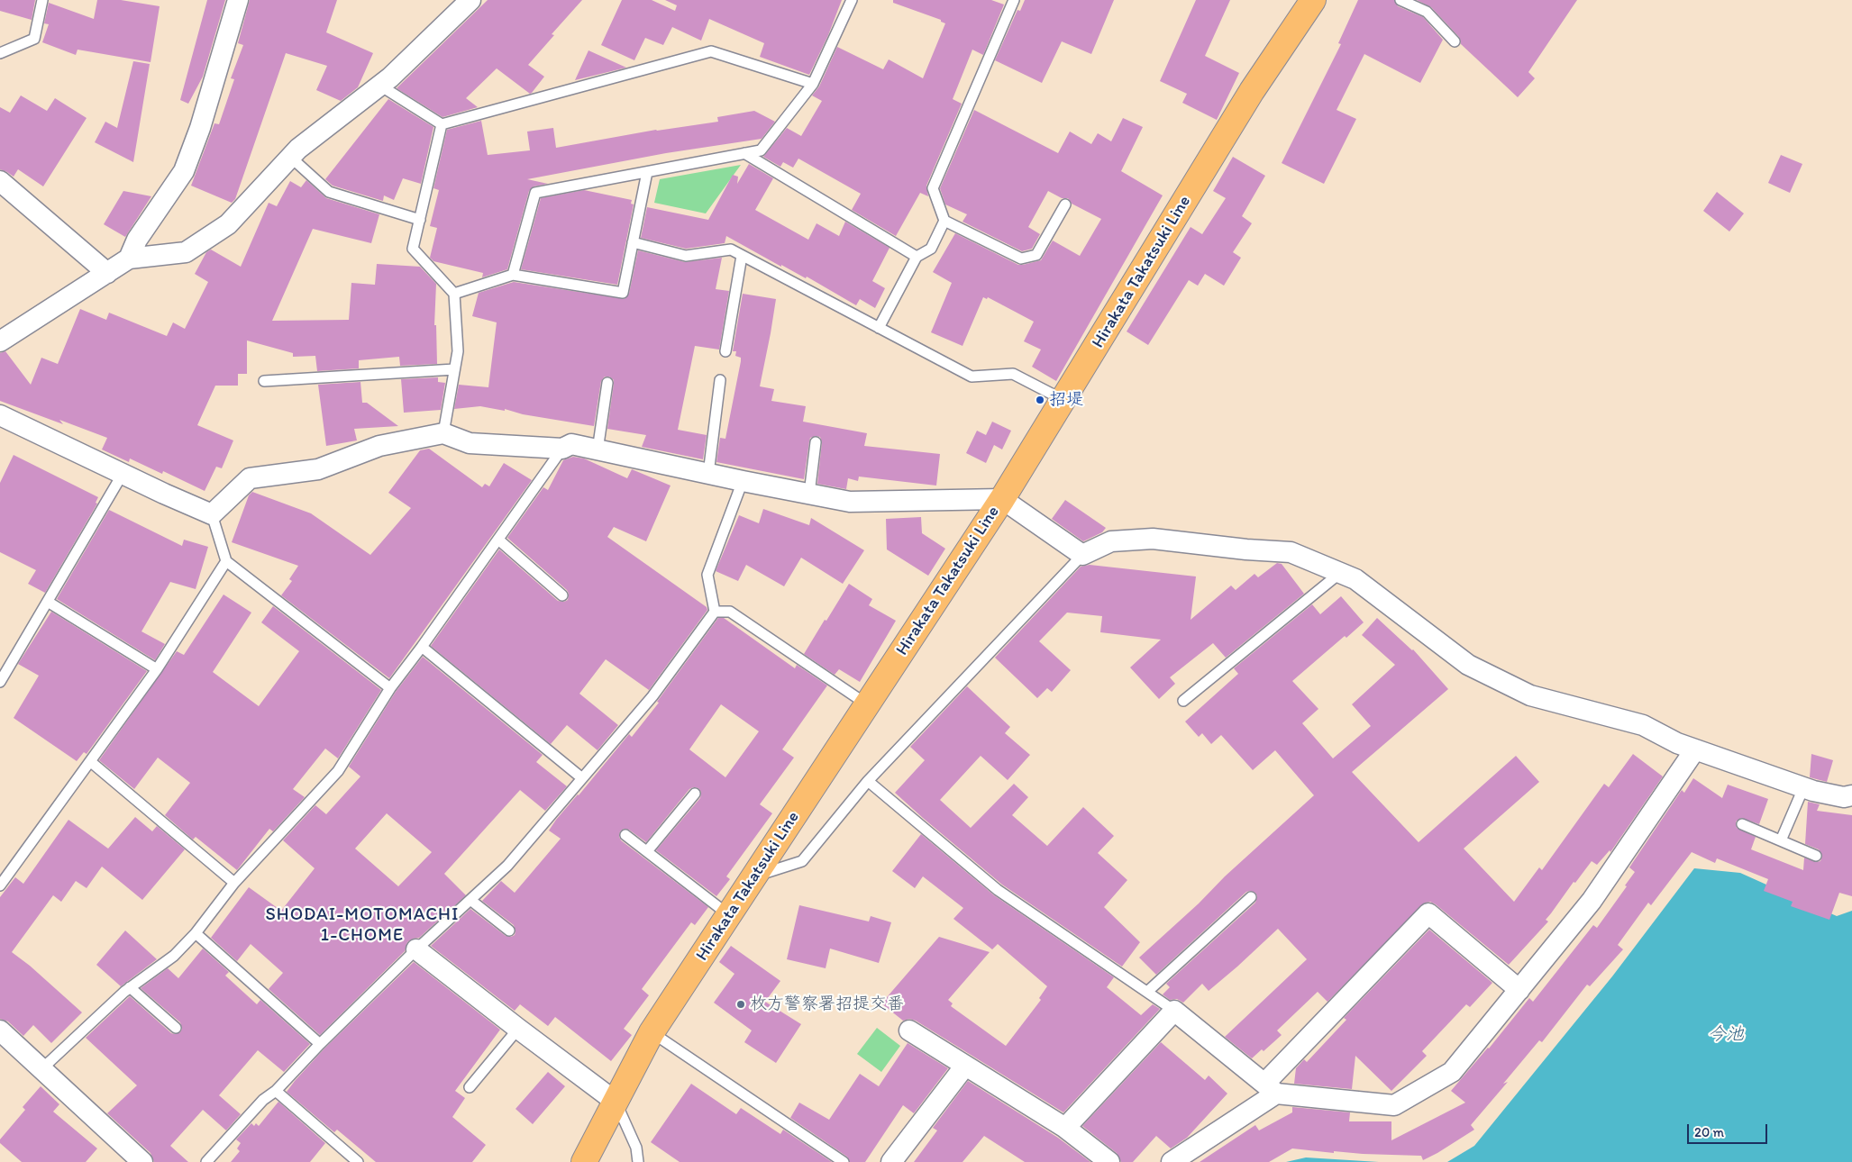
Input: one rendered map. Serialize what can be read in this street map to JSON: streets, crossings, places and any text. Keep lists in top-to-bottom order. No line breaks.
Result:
{"streets":{"main road":["Hirakata Takatsuki Line"]},"districts":["SHODAI-MOTOMACHI 1-CHOME"],"water":["今池"],"places":["招堤","枚方警察署招提交番"],"scale_bar":"20 m"}
